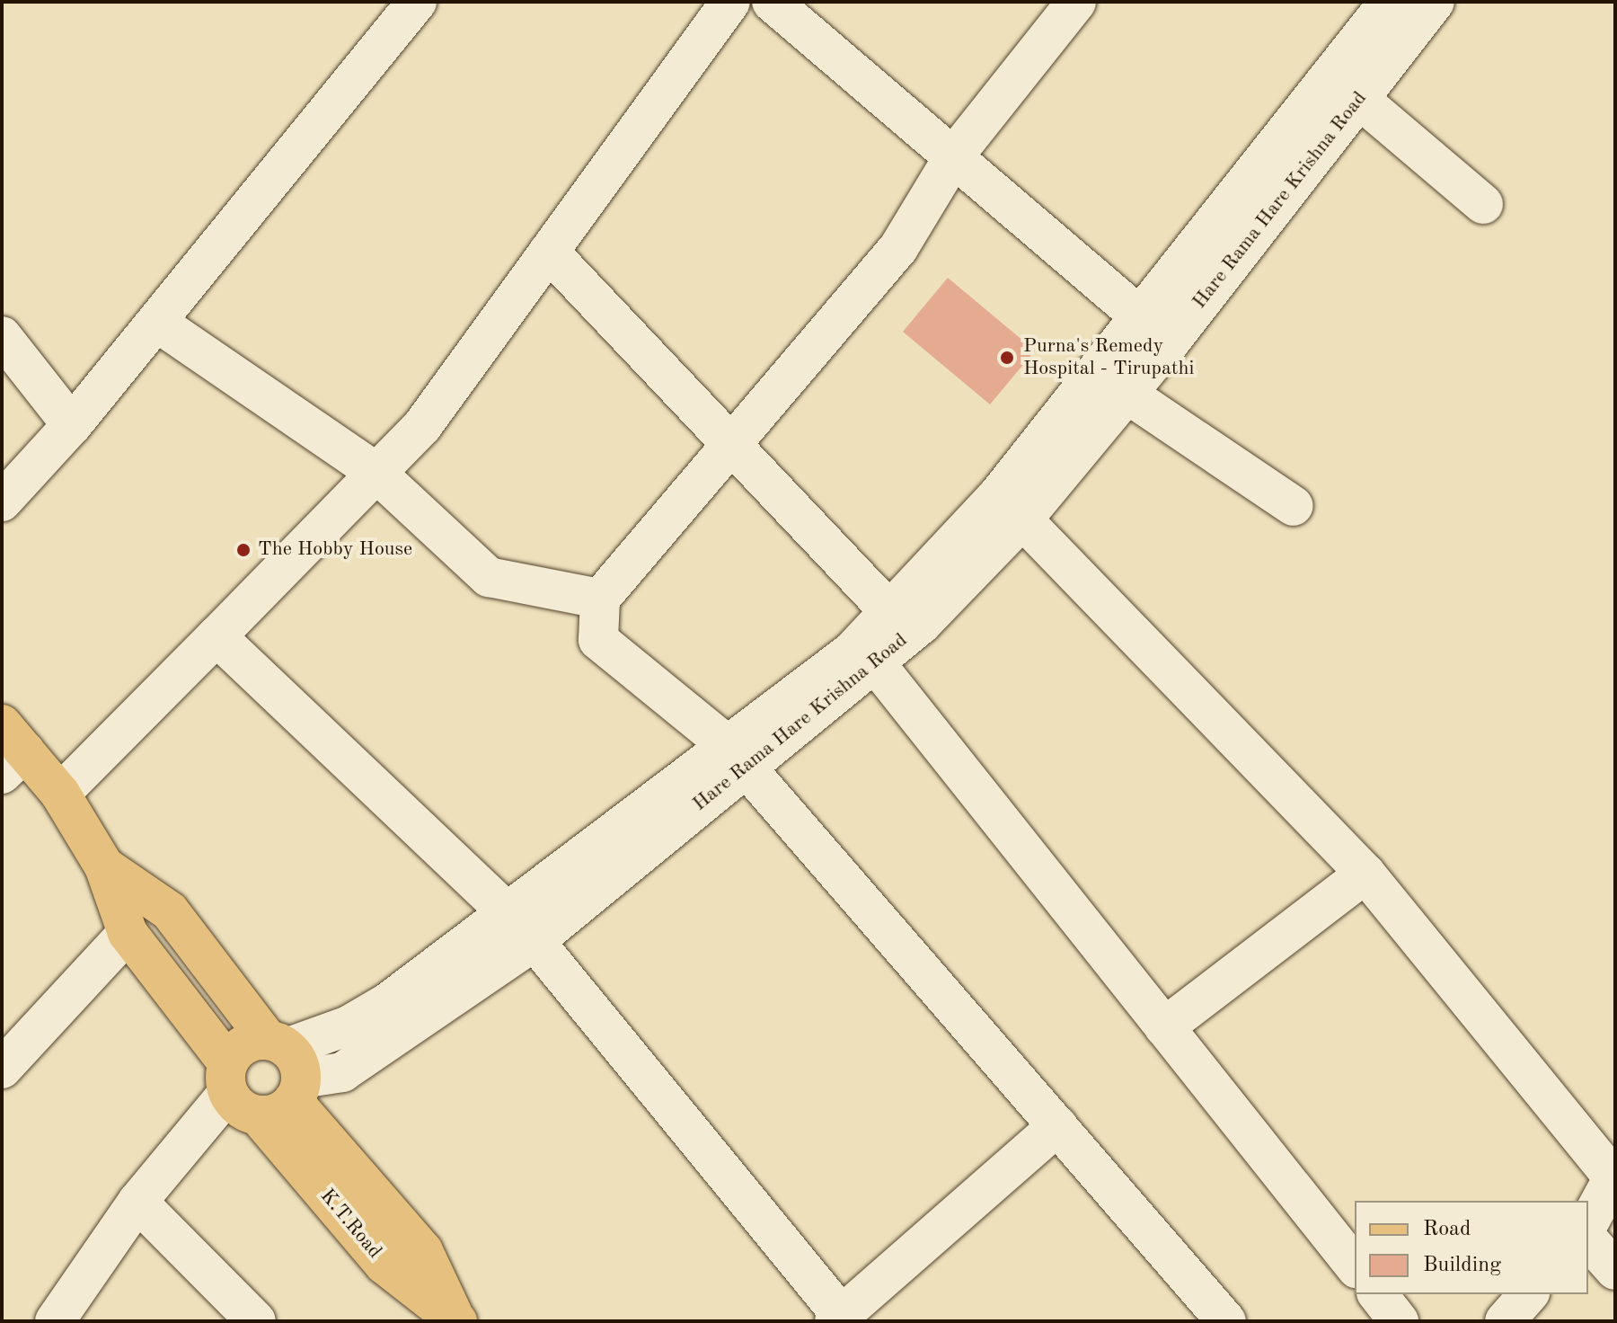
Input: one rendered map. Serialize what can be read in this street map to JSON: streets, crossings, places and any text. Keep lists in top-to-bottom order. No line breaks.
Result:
{"streets":{"main road":["K.T.Road"],"street":["Hare Rama Hare Krishna Road"]},"crossings":[["Hare Rama Hare Krishna Road","K.T.Road"]],"places":["Purna's Remedy Hospital - Tirupathi","The Hobby House"],"legend":["Road","Building"]}
